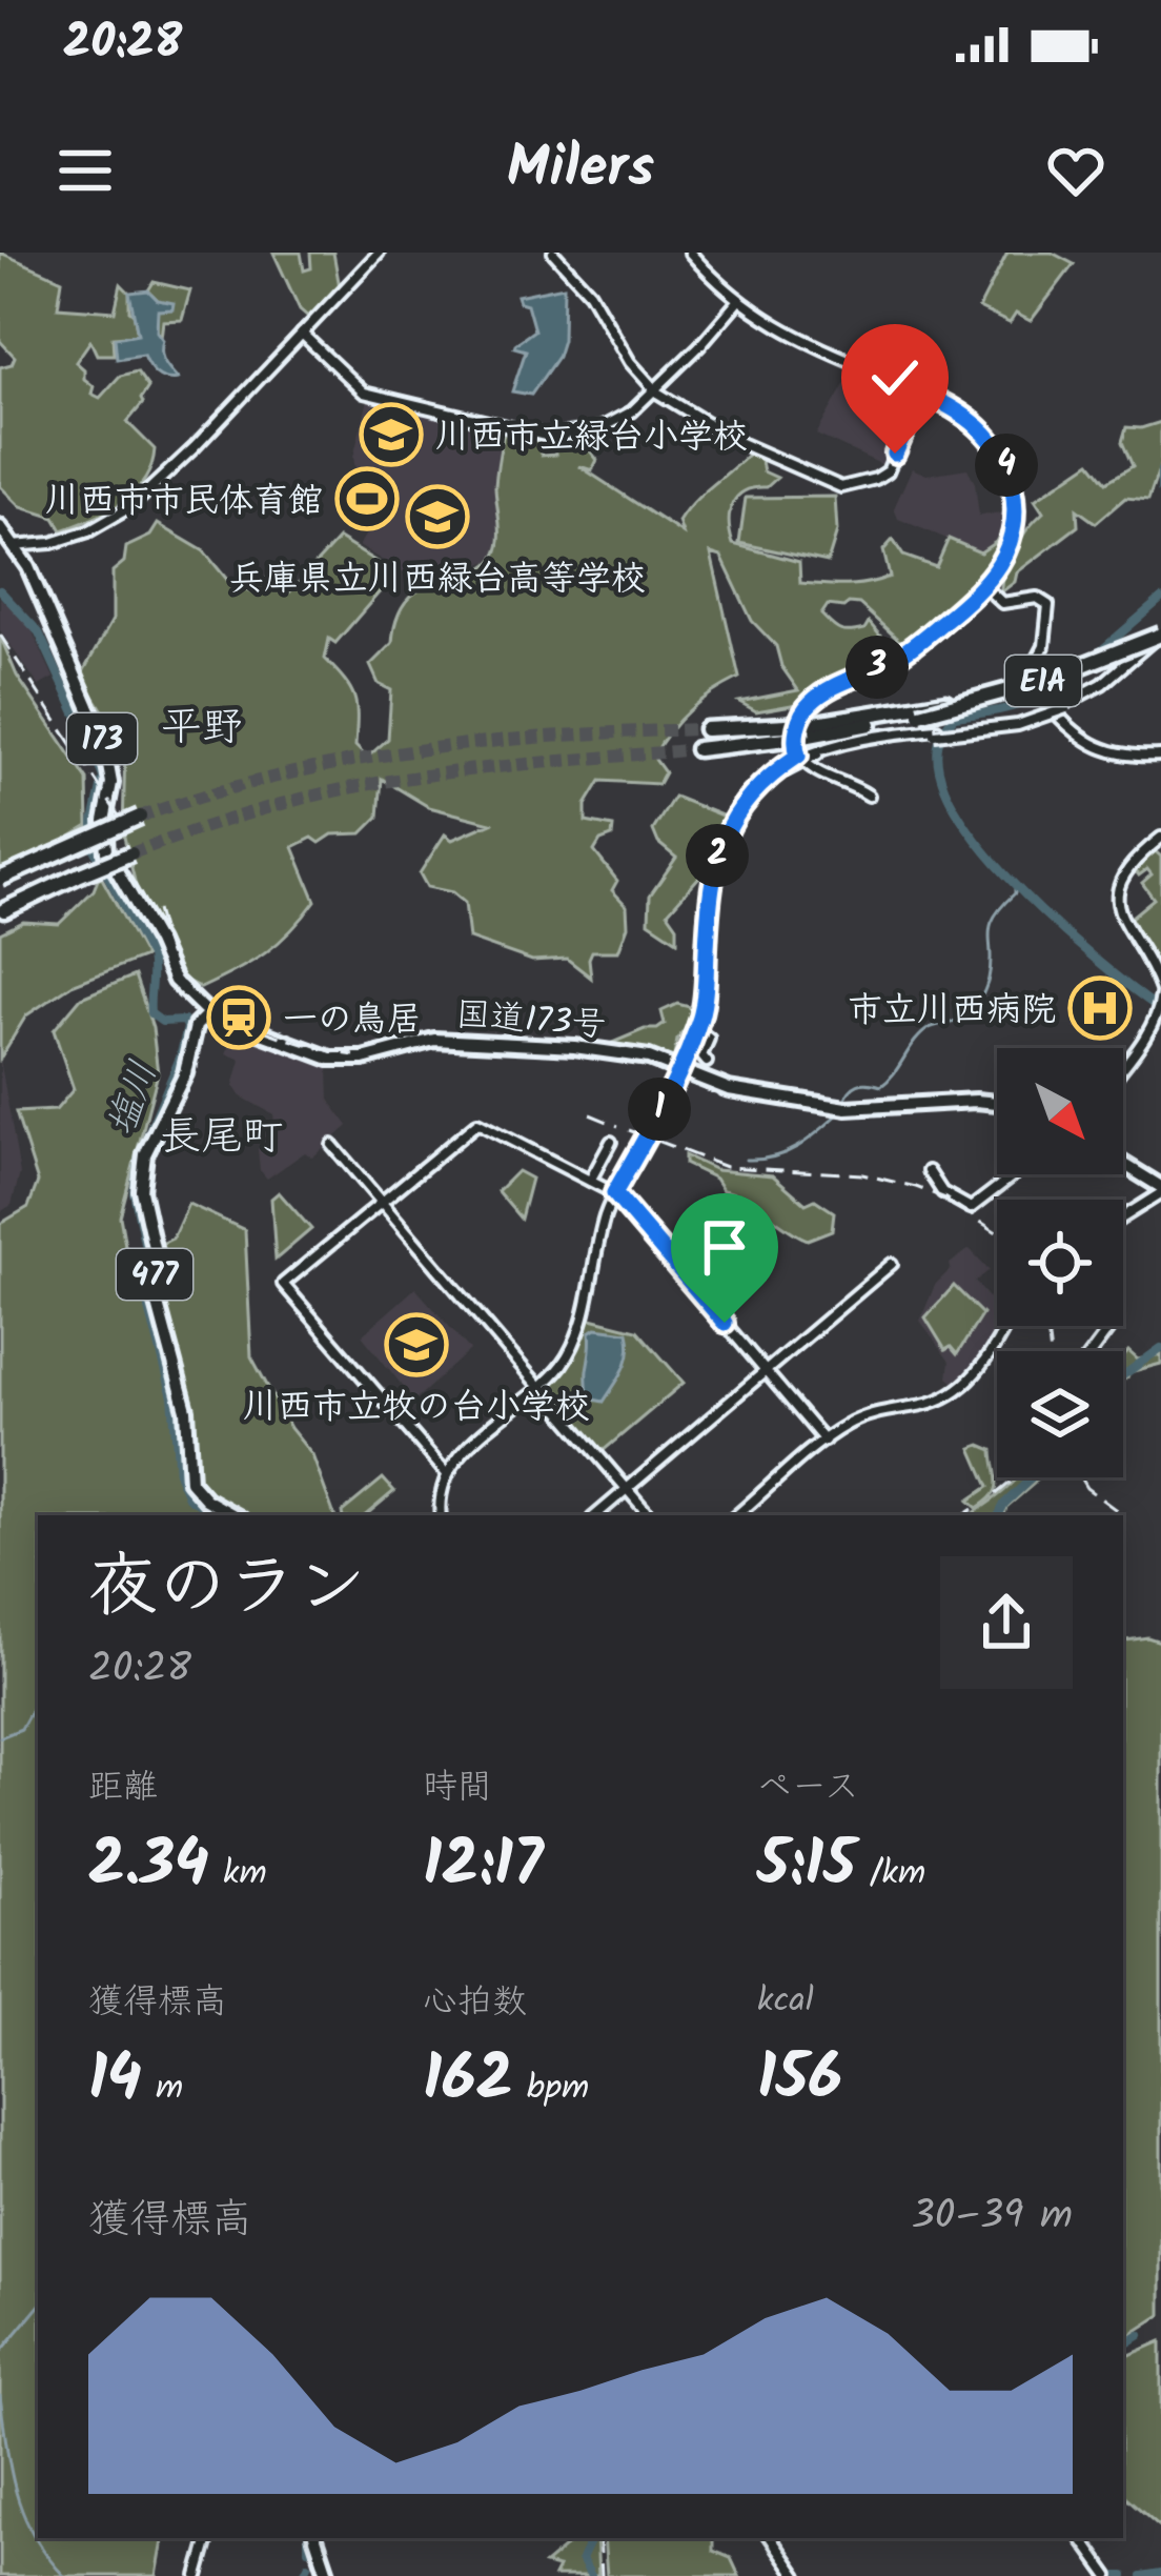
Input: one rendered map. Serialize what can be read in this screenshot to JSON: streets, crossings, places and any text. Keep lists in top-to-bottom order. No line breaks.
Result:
{"streets":{"highway":["E1A","173","国道173号","477"]},"crossings":[["国道173号","477"]],"districts":["平野","長尾町"],"water":["塩川"],"places":{"school or university":["川西市立緑台小学校","兵庫県立川西緑台高等学校","川西市立牧の台小学校"],"sports":["川西市市民体育館"],"hospital":["市立川西病院"],"station":["一の鳥居"]},"north":"bottom right","page":{"status":"20:28","header":"Milers","pins":["4","3","2","1"],"heading":["夜のラン","20:28"],"stats":[["距離","2.34 km"],["時間","12:17"],["ペース","5:15 /km"],["獲得標高","14 m"],["心拍数","162 bpm"],["kcal","156"]],"chart":["獲得標高","30–39 m"]}}
